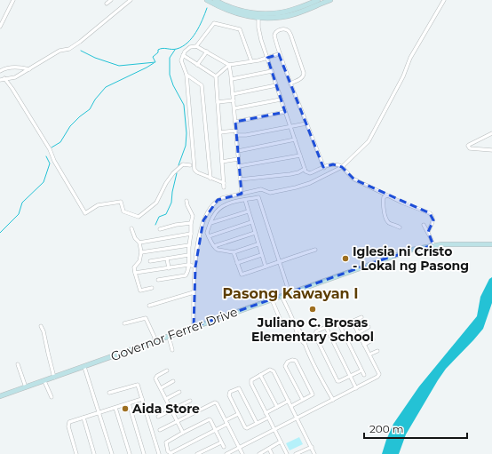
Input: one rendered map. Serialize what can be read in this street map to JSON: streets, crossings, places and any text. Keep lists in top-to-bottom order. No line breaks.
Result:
{"streets":{"main road":["Governor Ferrer Drive"]},"districts":["Pasong Kawayan I"],"places":["Iglesia ni Cristo - Lokal ng Pasong","Juliano C. Brosas Elementary School","Aida Store"],"scale_bar":"200 m"}
